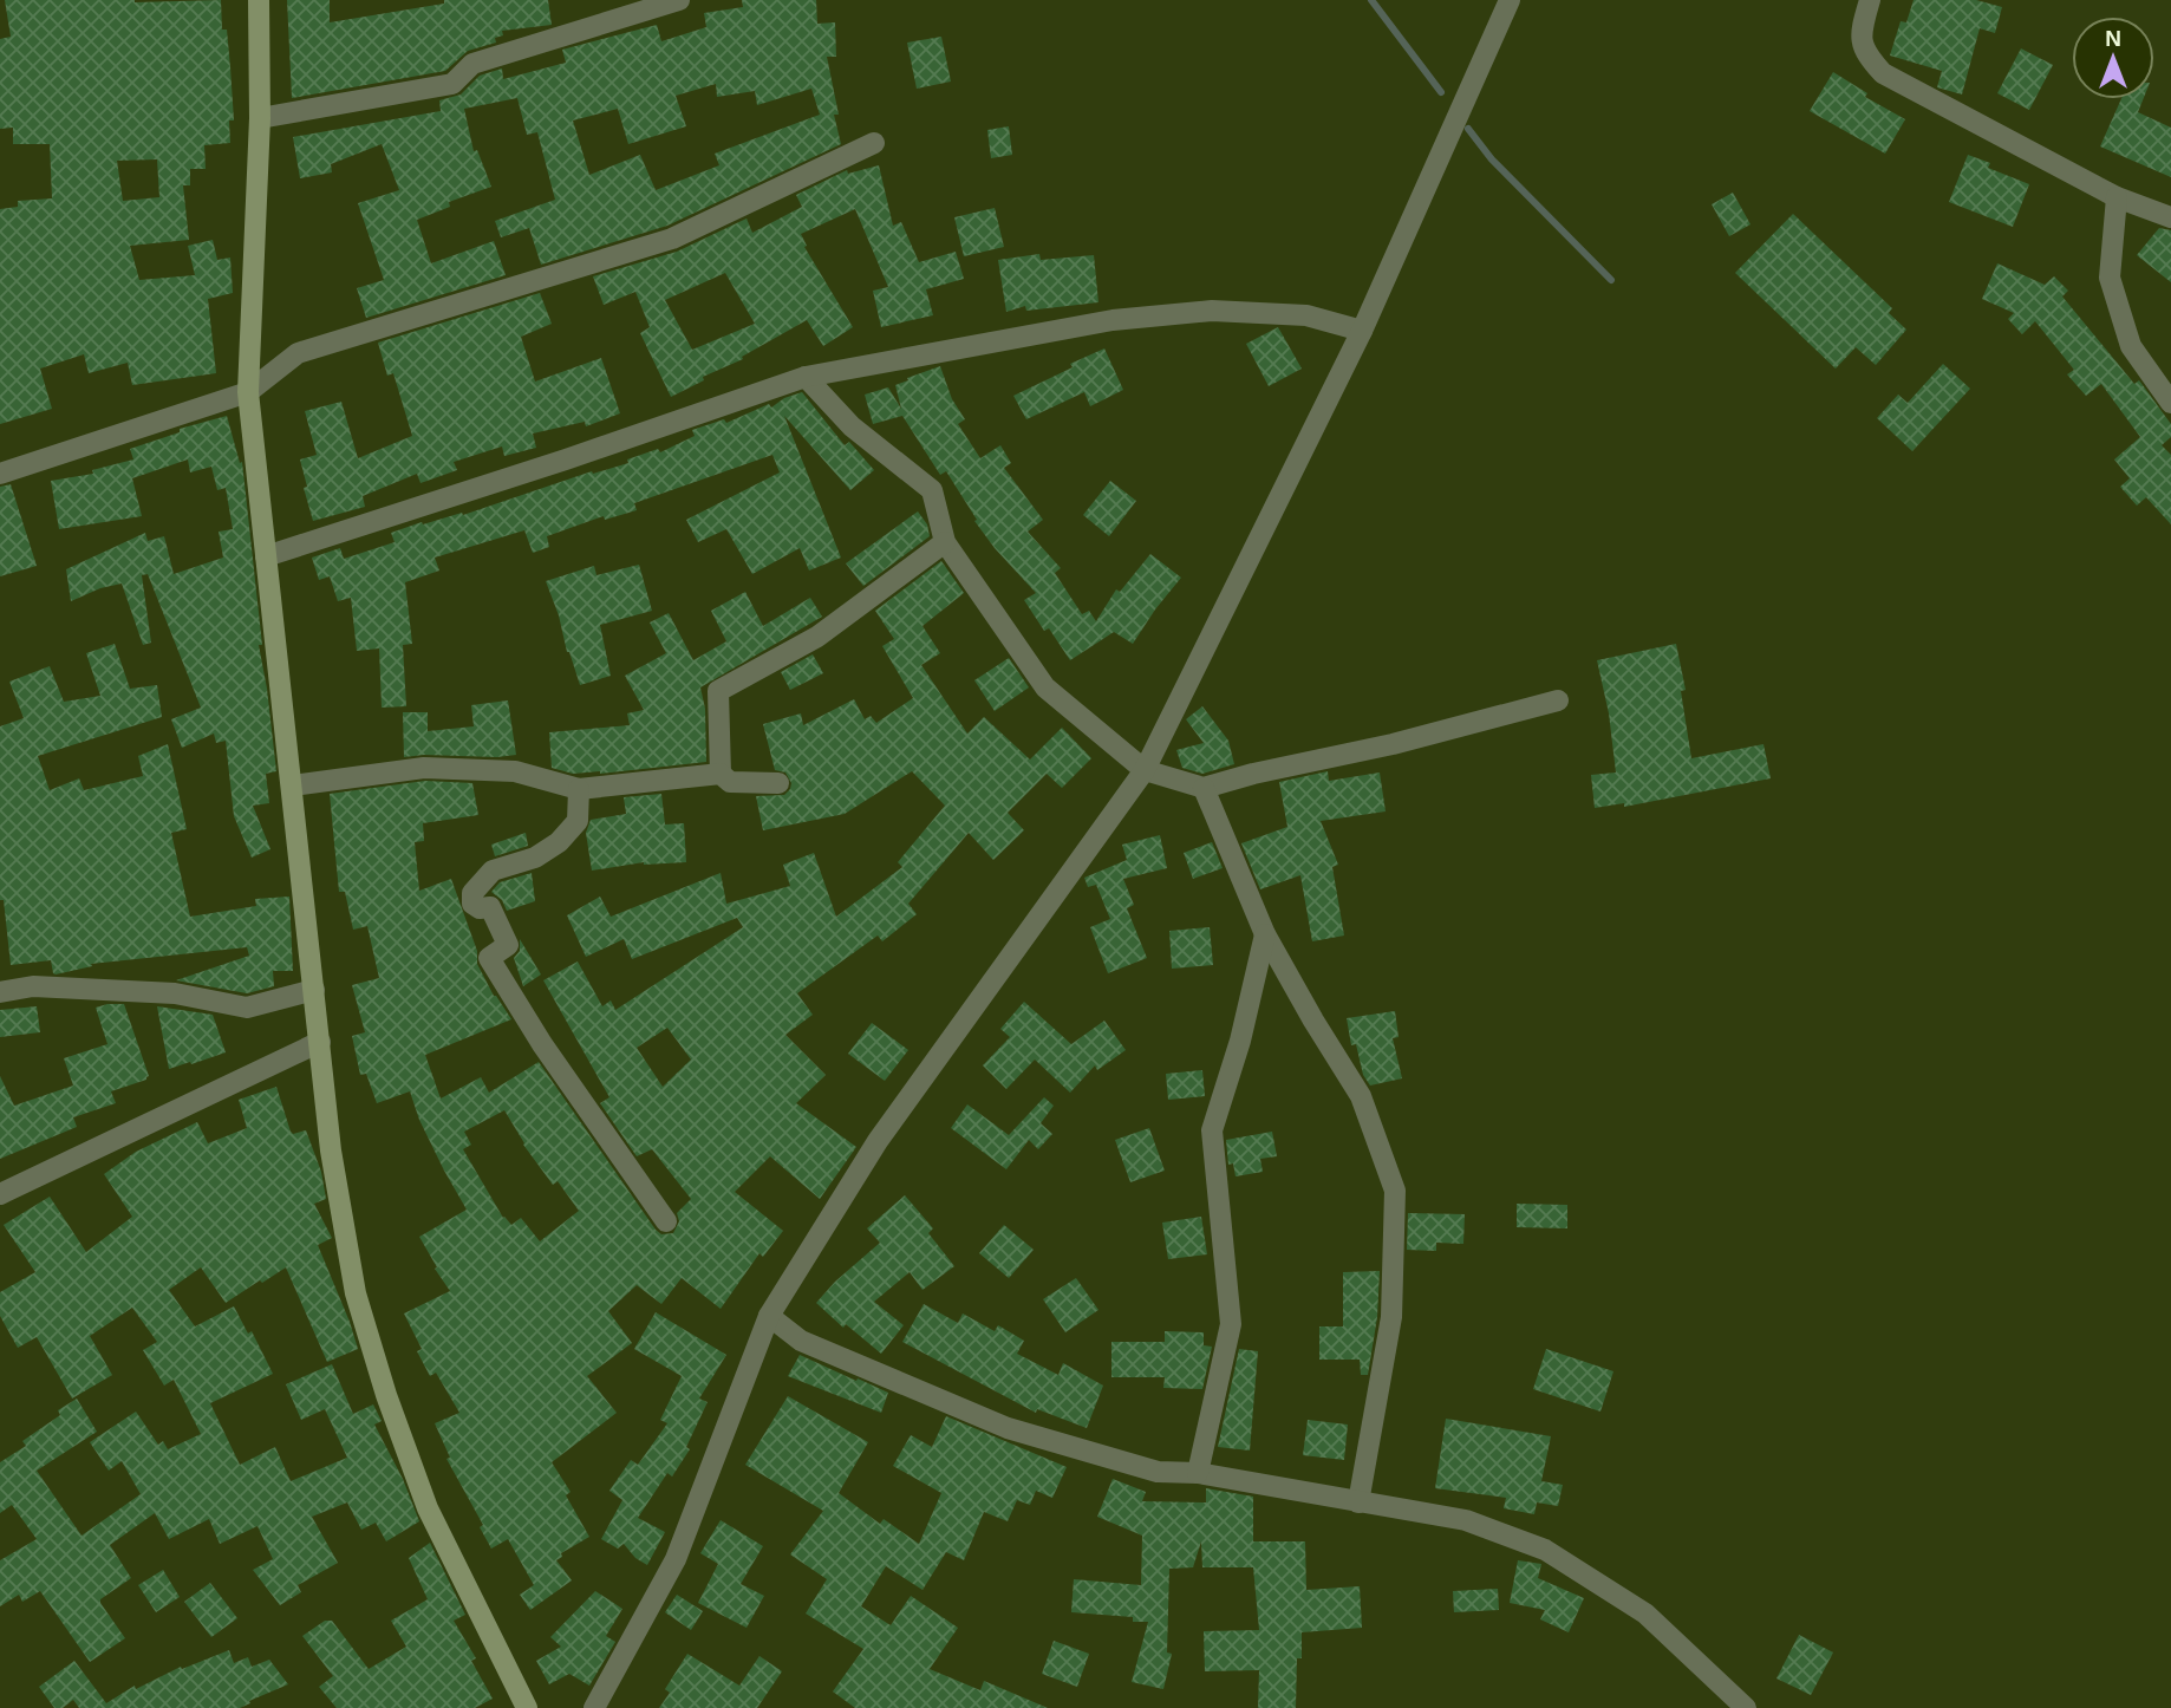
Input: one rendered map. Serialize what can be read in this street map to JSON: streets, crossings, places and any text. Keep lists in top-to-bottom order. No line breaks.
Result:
{"north":"top"}
